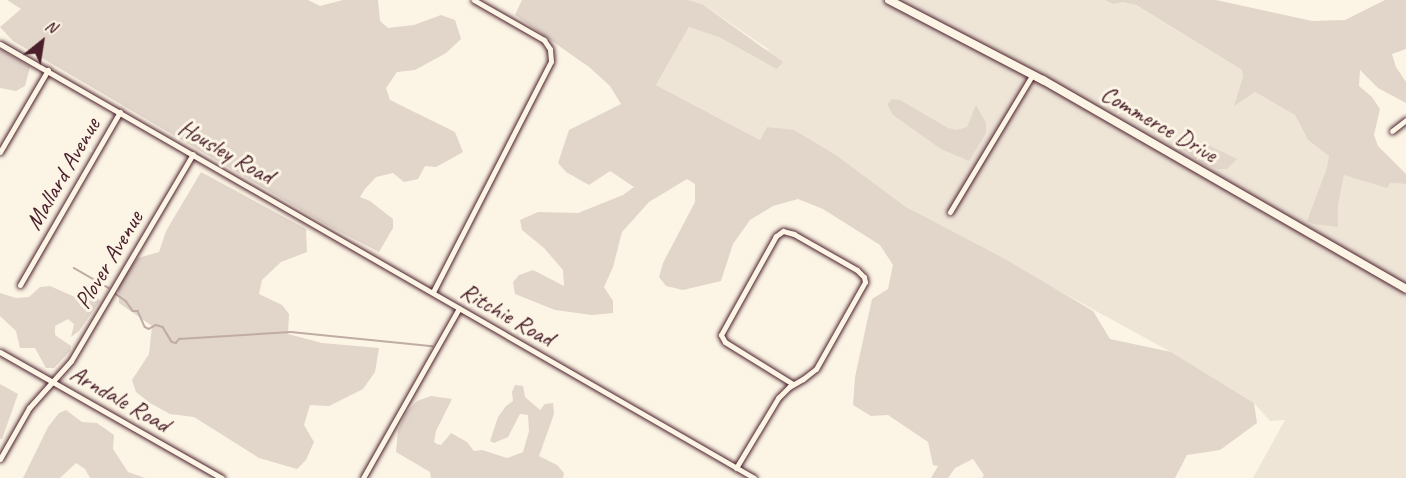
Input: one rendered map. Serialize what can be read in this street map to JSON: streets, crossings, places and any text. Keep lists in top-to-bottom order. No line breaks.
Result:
{"streets":{"street":["Commerce Drive","Housley Road","Mallard Avenue","Plover Avenue","Ritchie Road","Arndale Road"]},"crossings":[["Housley Road","Mallard Avenue"],["Housley Road","Plover Avenue"],["Housley Road","Ritchie Road"],["Plover Avenue","Arndale Road"]],"north":"top right"}
